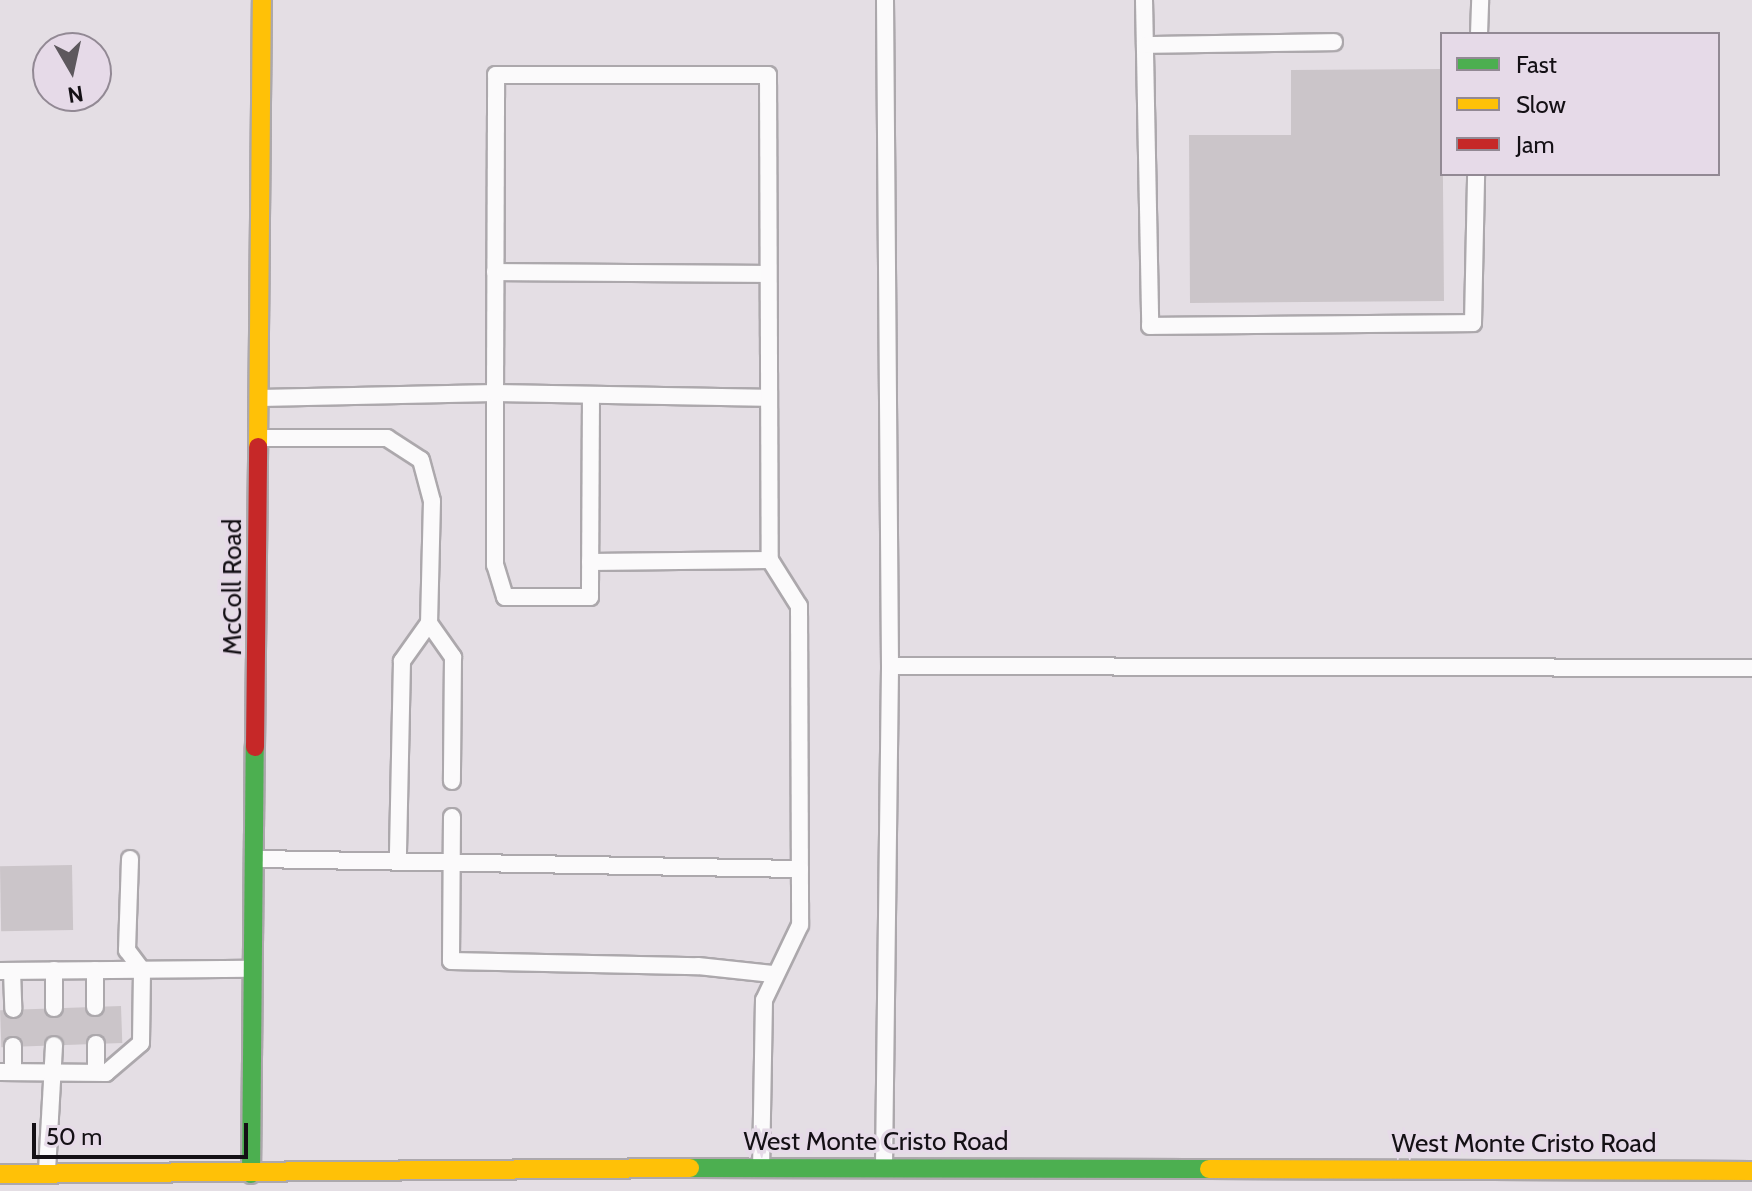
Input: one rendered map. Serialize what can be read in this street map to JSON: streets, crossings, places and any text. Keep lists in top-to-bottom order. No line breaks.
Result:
{"streets":{"main road":["McColl Road","West Monte Cristo Road"]},"crossings":[["McColl Road","West Monte Cristo Road"]],"legend":["Fast","Slow","Jam"],"scale_bar":"50 m","north":"bottom"}
